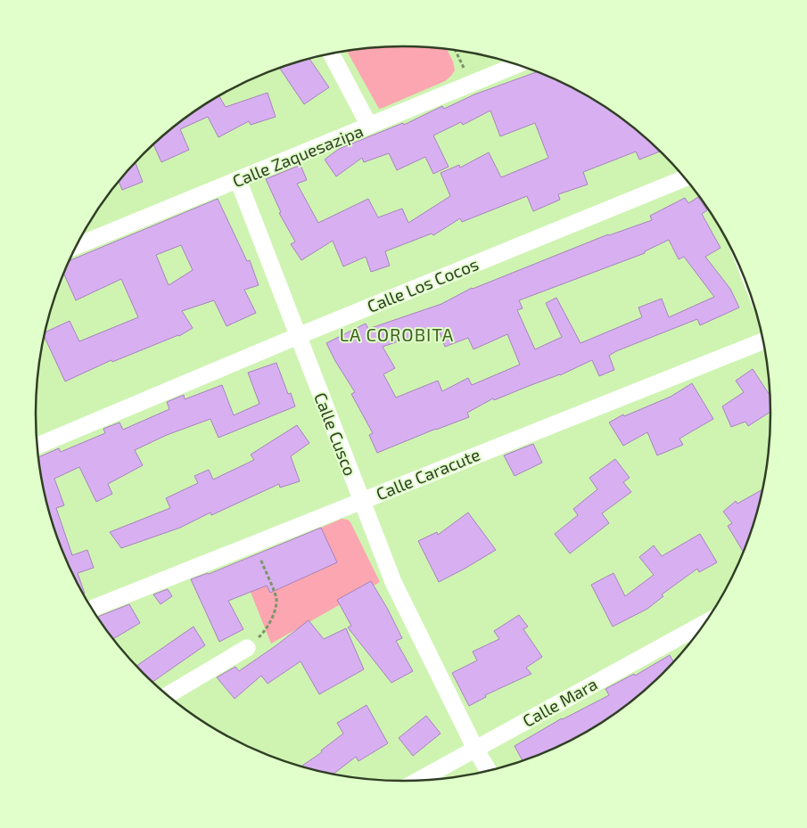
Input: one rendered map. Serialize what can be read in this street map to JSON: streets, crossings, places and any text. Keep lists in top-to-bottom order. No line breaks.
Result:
{"streets":{"street":["Calle Zaquesazipa","Calle Los Cocos","Calle Cusco","Calle Caracute","Calle Mara"]},"crossings":[["Calle Zaquesazipa","Calle Cusco"],["Calle Los Cocos","Calle Cusco"],["Calle Cusco","Calle Caracute"],["Calle Cusco","Calle Mara"]],"districts":["LA COROBITA"]}
